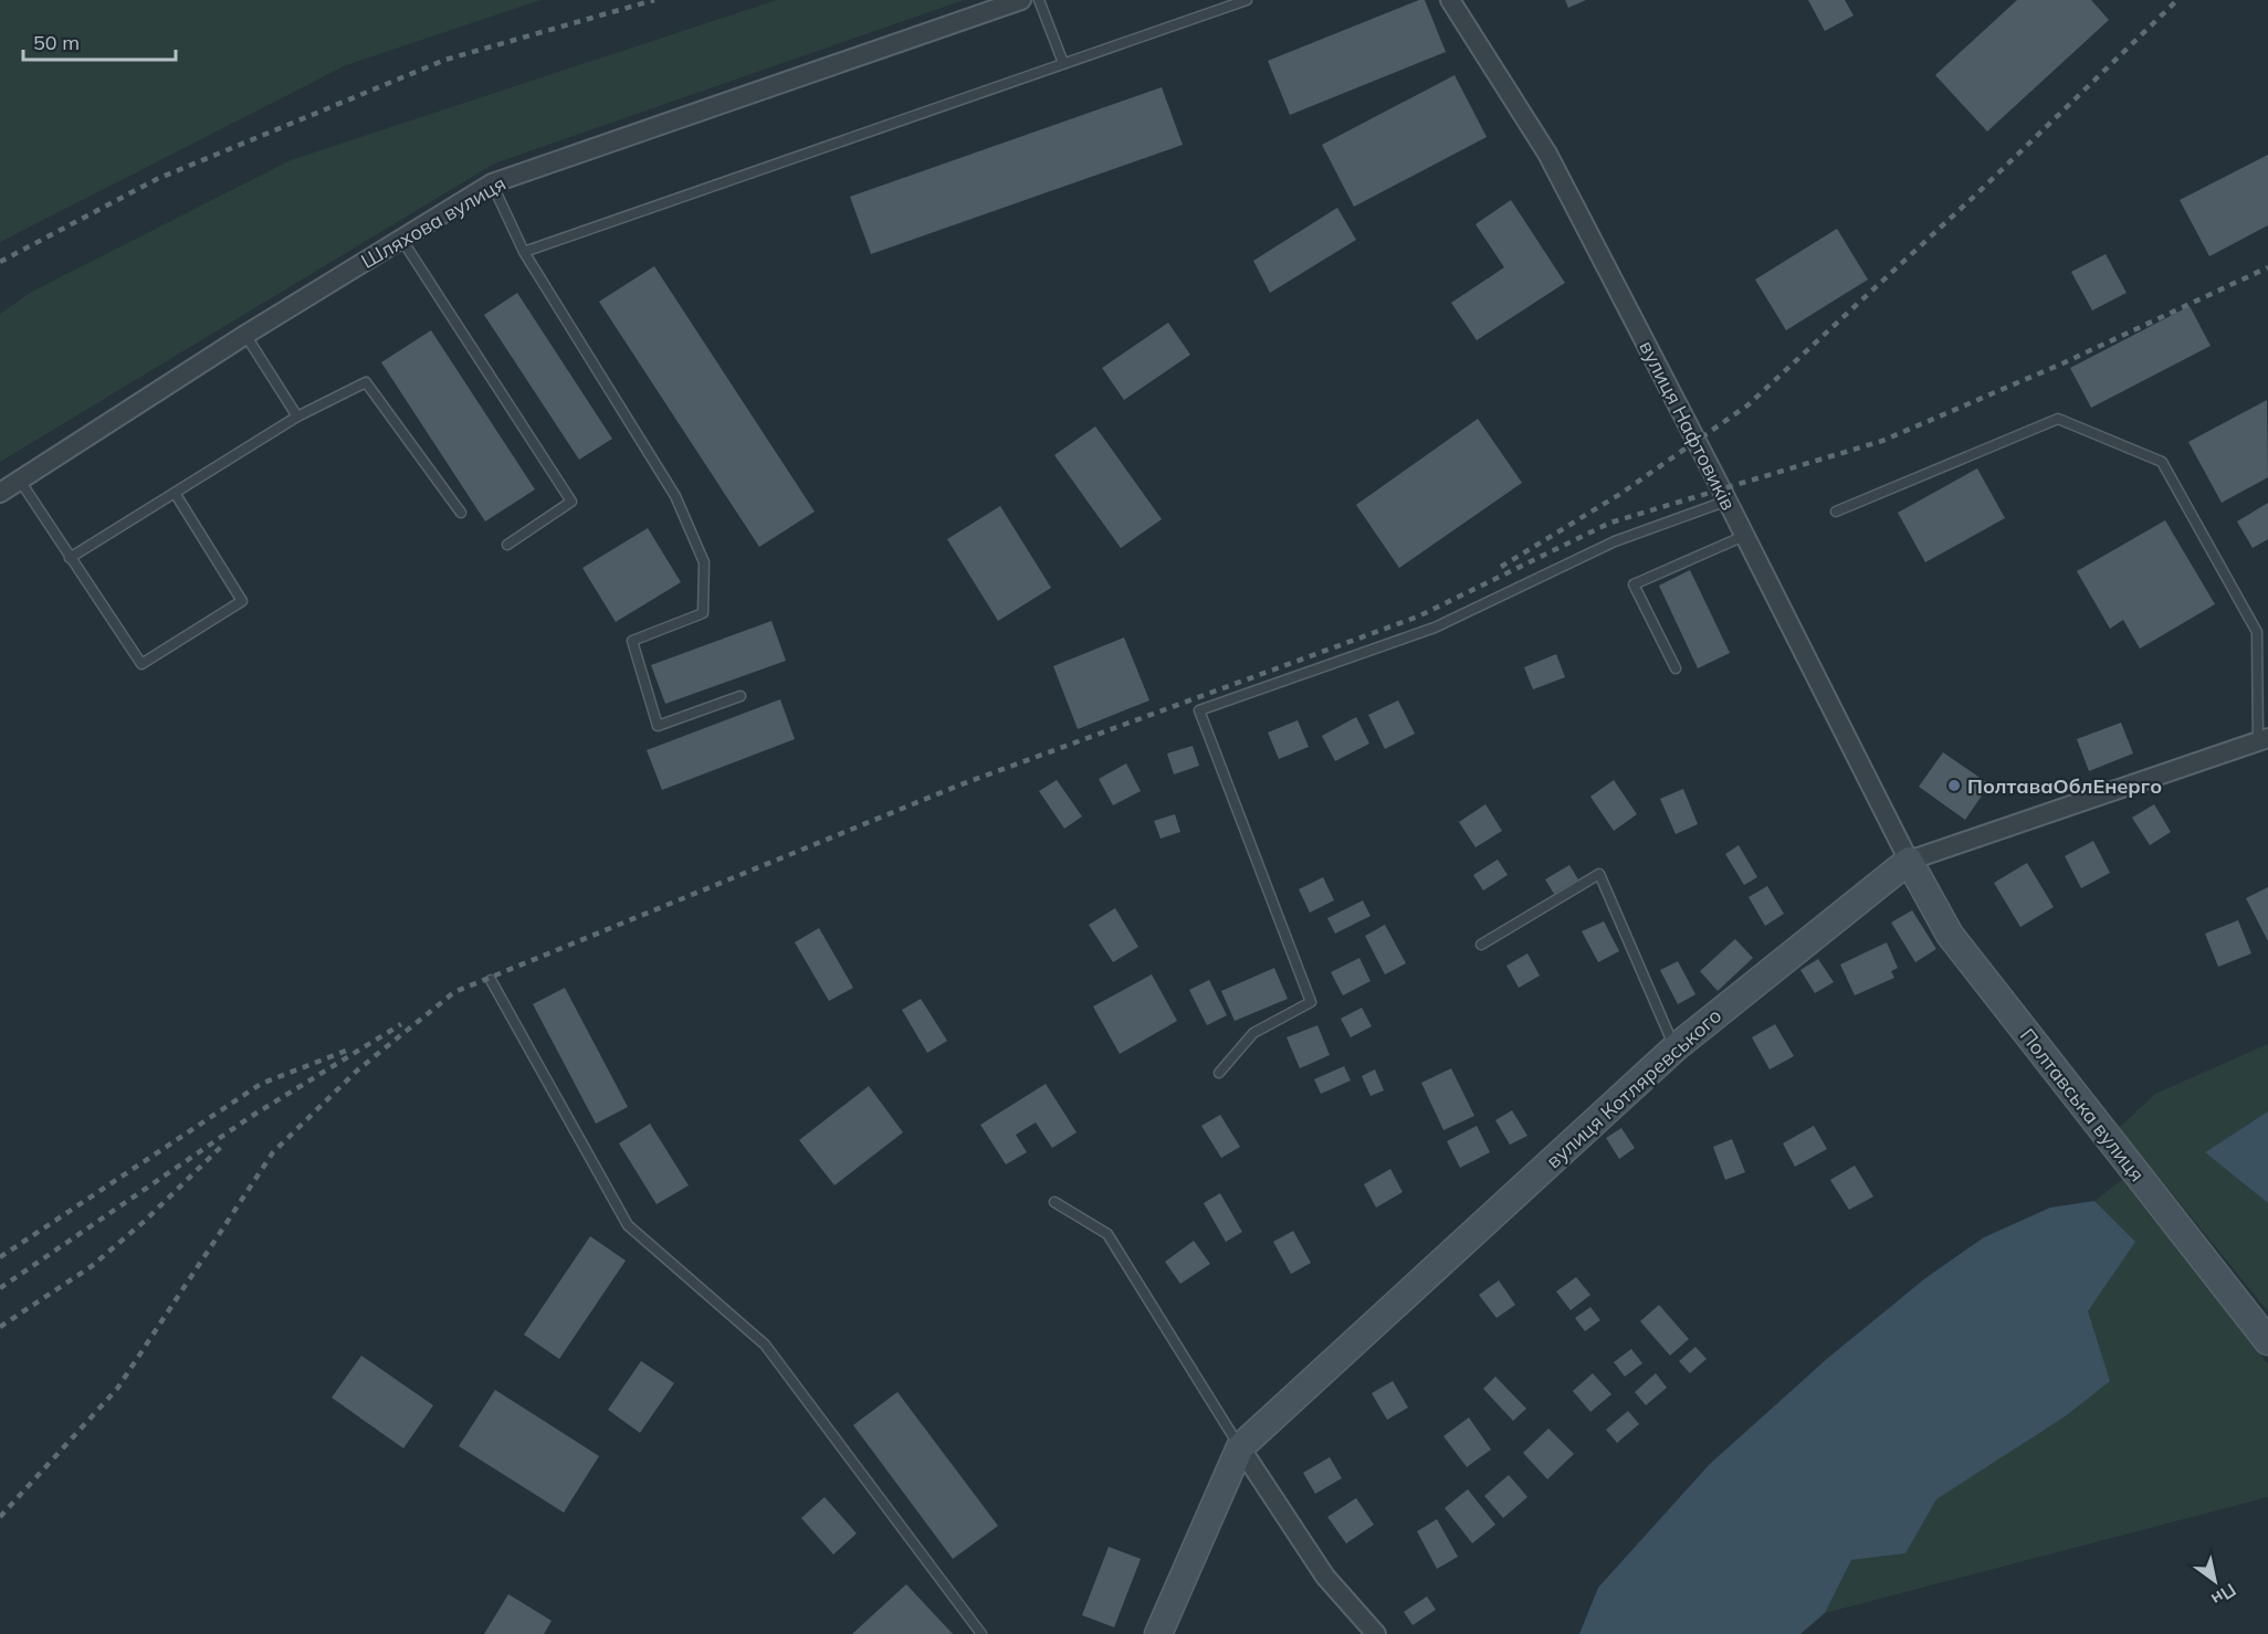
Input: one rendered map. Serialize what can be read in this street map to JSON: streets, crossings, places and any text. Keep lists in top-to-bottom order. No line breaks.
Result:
{"streets":{"street":["Шляхова вулиця","вулиця Нафтовиків","вулиця Котляревського","Полтавська вулиця"]},"crossings":[["вулиця Нафтовиків","вулиця Котляревського"],["вулиця Нафтовиків","Полтавська вулиця"],["вулиця Котляревського","Полтавська вулиця"]],"places":["ПолтаваОблЕнерго"],"scale_bar":"50 m","north":"bottom right"}
